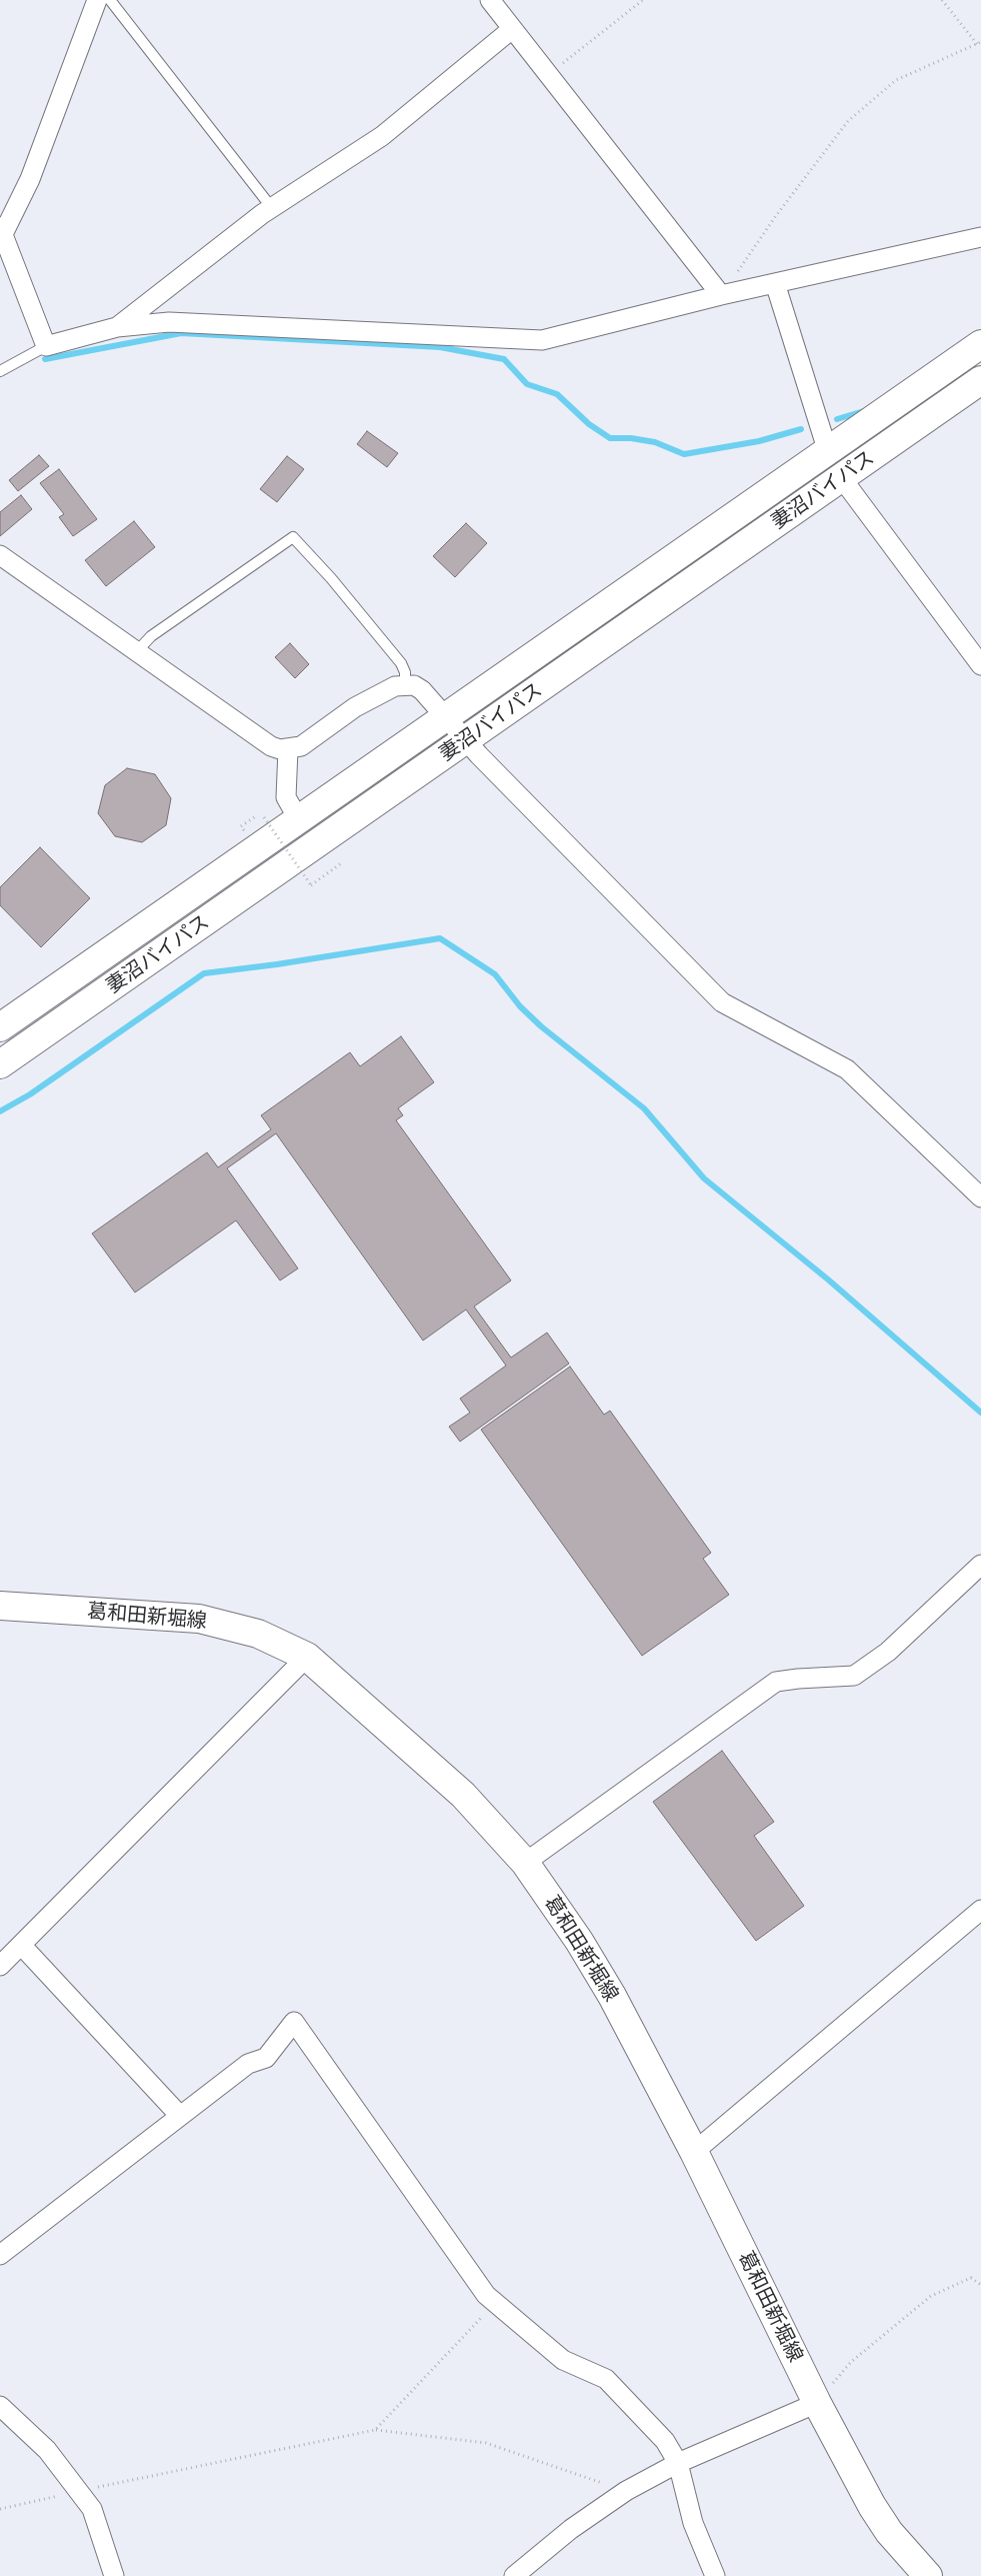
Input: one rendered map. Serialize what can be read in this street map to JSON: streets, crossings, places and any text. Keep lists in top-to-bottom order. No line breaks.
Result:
{"streets":{"main road":["妻沼バイパス","葛和田新堀線"]}}
